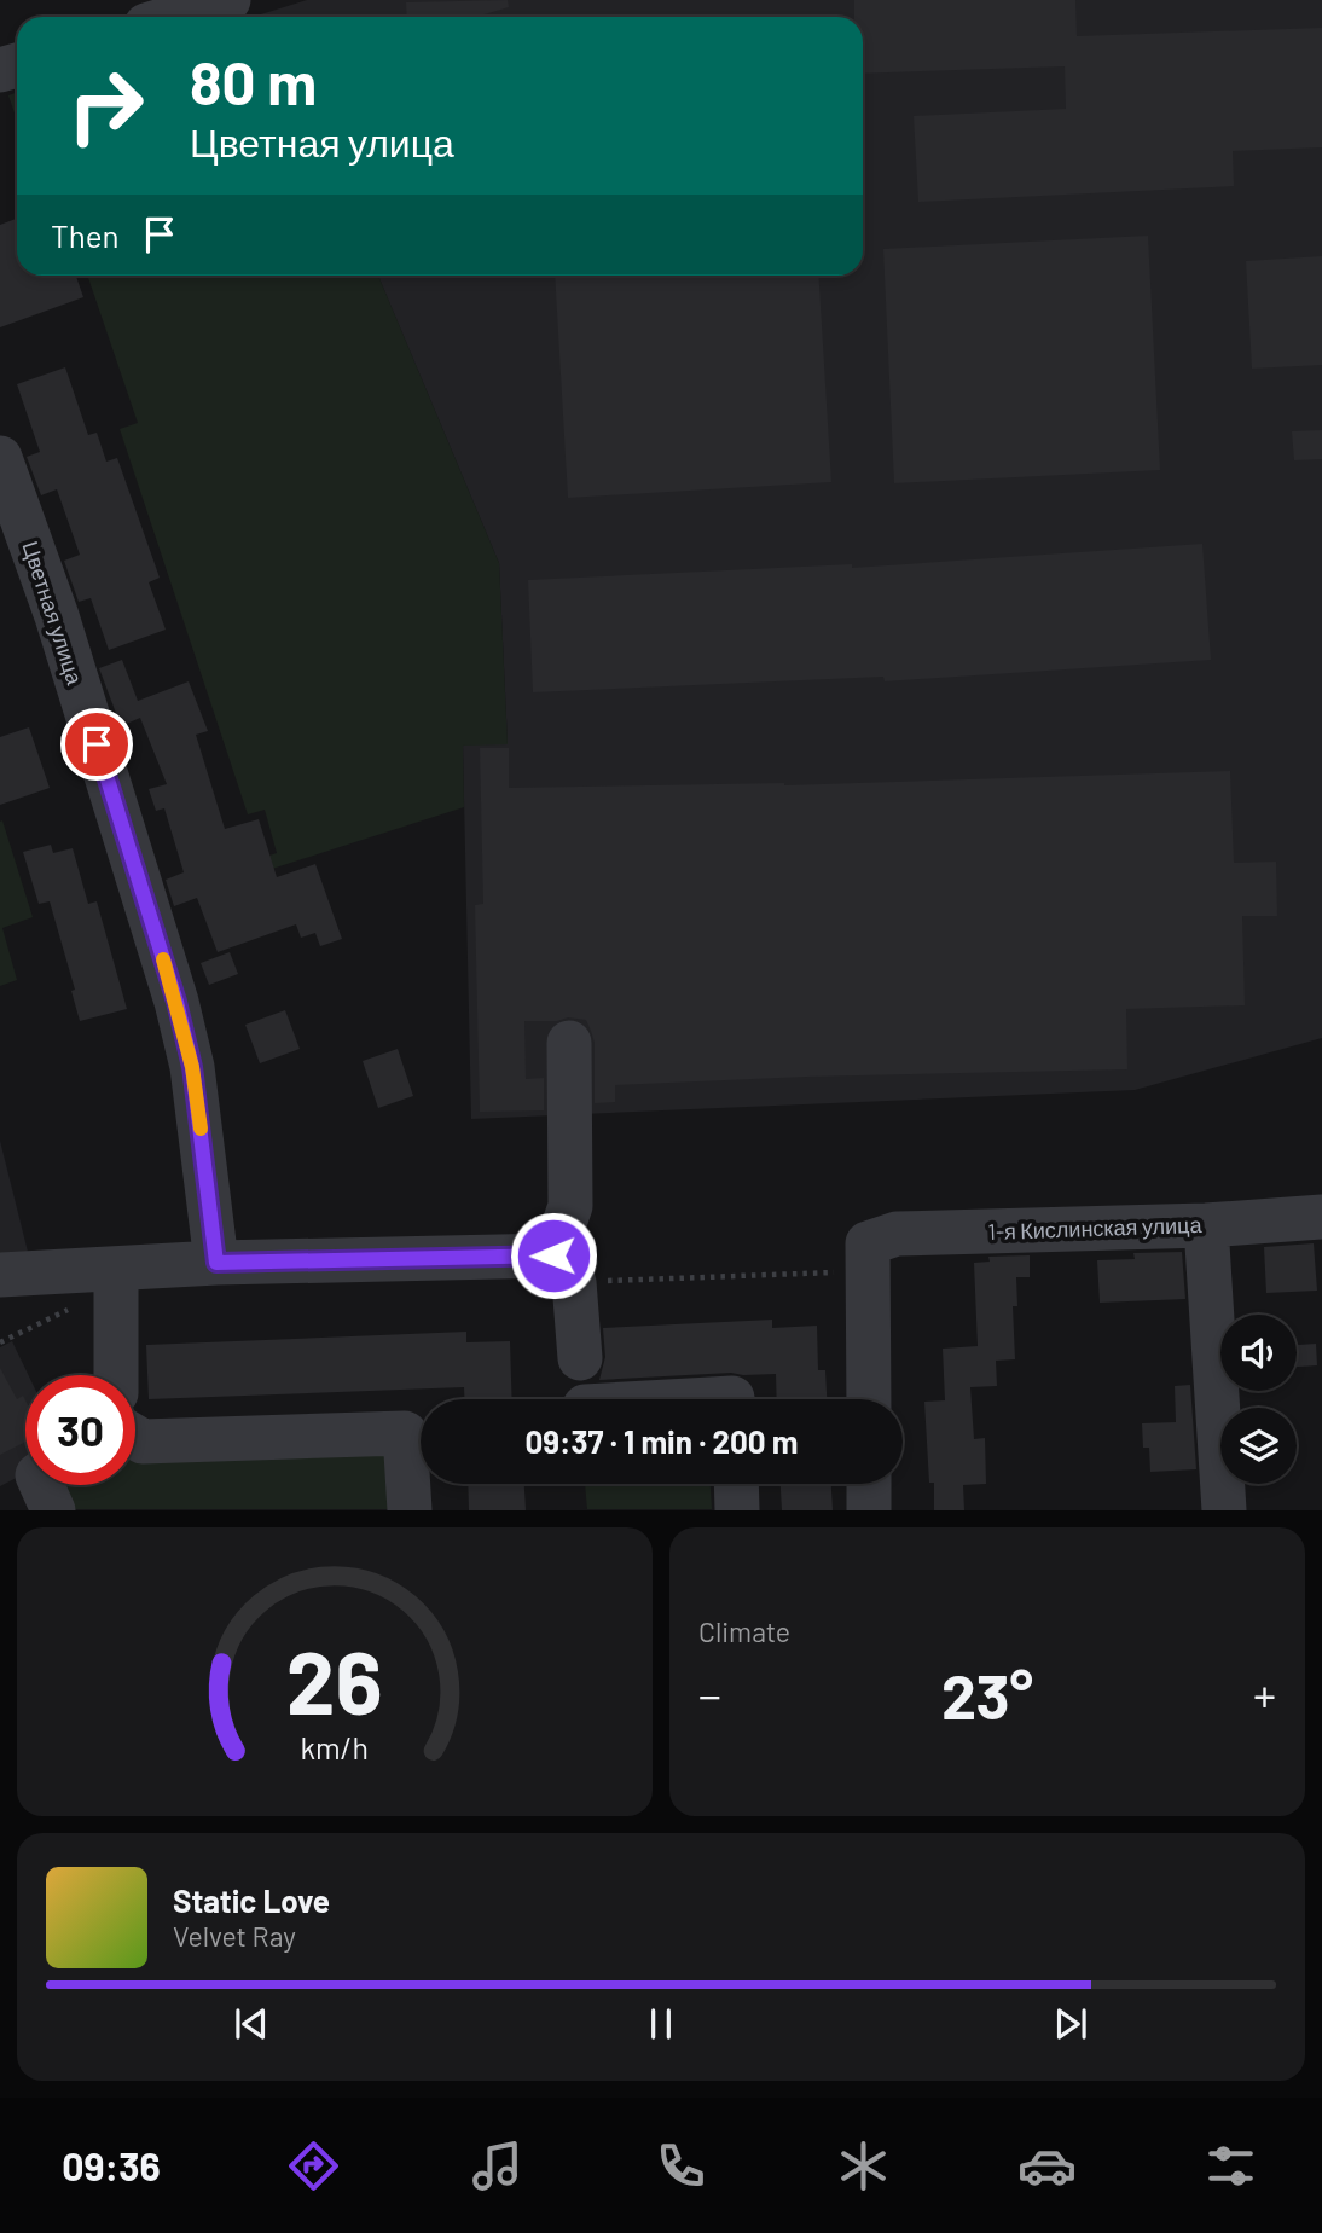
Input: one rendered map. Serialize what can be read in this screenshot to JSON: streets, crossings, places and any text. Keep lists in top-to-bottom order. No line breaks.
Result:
{"streets":{"street":["Цветная улица","1-я Кислинская улица"]},"page":{"turn":["80 m","Цветная улица"],"then":"Then","limit":"30","trip":"09:37 · 1 min · 200 m","tile":"Climate","heat":["−","23°","+"],"song":["Static Love","Velvet Ray"],"tabs":"09:36","gauge":["26","km/h"]}}
